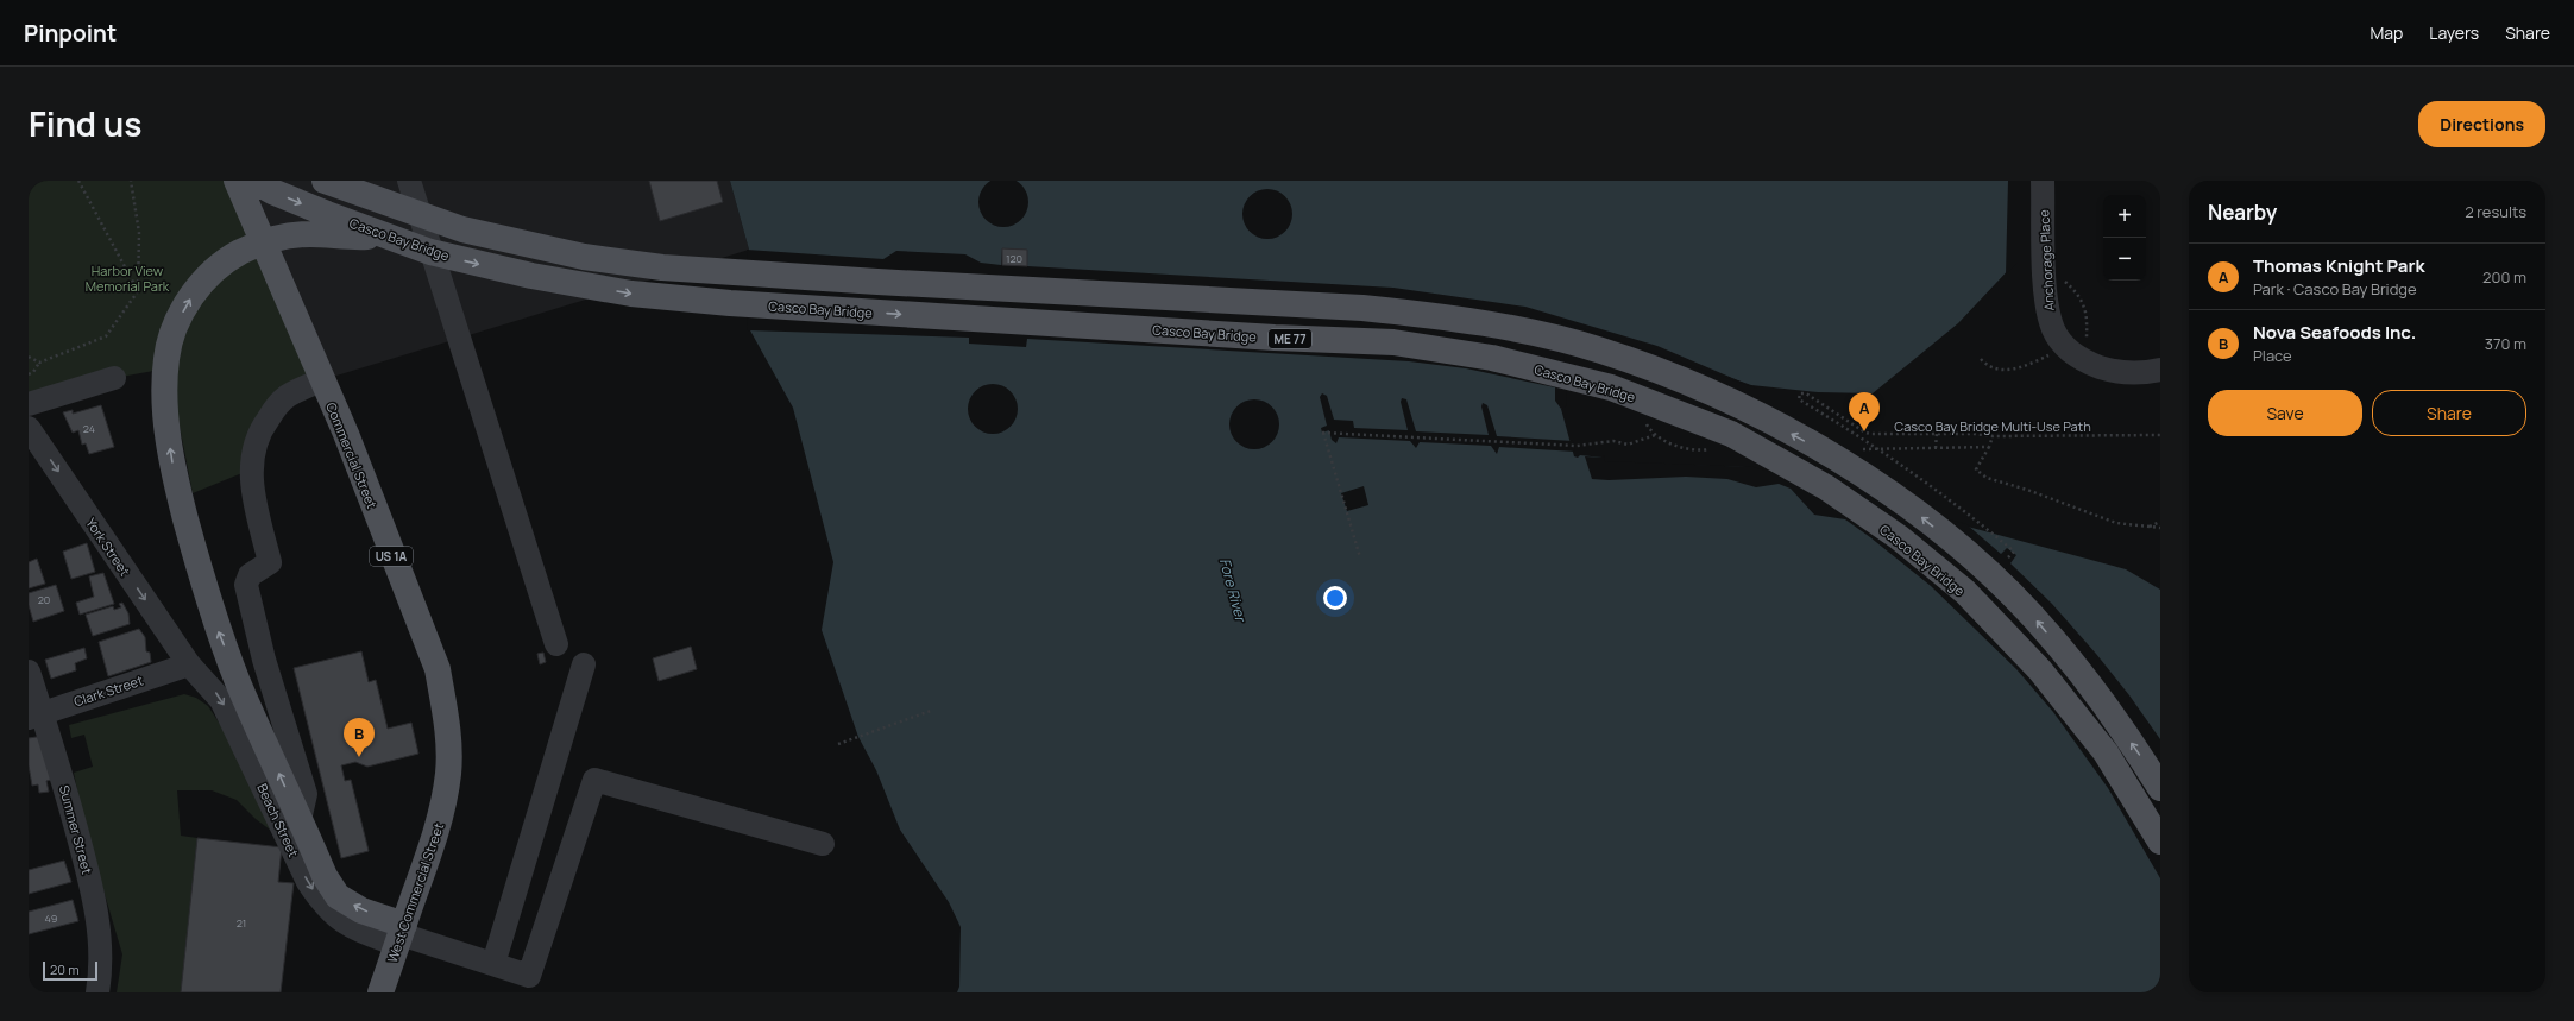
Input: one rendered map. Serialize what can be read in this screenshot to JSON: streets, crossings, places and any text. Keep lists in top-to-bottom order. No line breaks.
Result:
{"streets":{"main road":["Casco Bay Bridge","ME 77","Commercial Street","US 1A","West Commercial Street"],"street":["Anchorage Place","York Street","Clark Street","Beach Street","Summer Street"],"path":["Casco Bay Bridge Multi-Use Path"]},"crossings":[["Commercial Street","West Commercial Street"],["York Street","Clark Street"],["York Street","Beach Street"],["Clark Street","Beach Street"],["Clark Street","Summer Street"],["Beach Street","West Commercial Street"]],"one_way":["York Street","Beach Street"],"water":["Fore River"],"parks":["Harbor View Memorial Park"],"house_numbers":["120","24","20","49","21"],"scale_bar":"20 m","page":{"header":"Pinpoint","nav":["Map","Layers","Share"],"title":"Find us","buttons":["Directions",["Save","Share"]],"heading":["Nearby","2 results"],"map_buttons":["+","−"],"list":[{"mark":"A","name":"Thomas Knight Park","note":"Park · Casco Bay Bridge","value":"200 m"},{"mark":"B","name":"Nova Seafoods Inc.","note":"Place","value":"370 m"}],"pins":["A","B"],"scale":"20 m"}}
